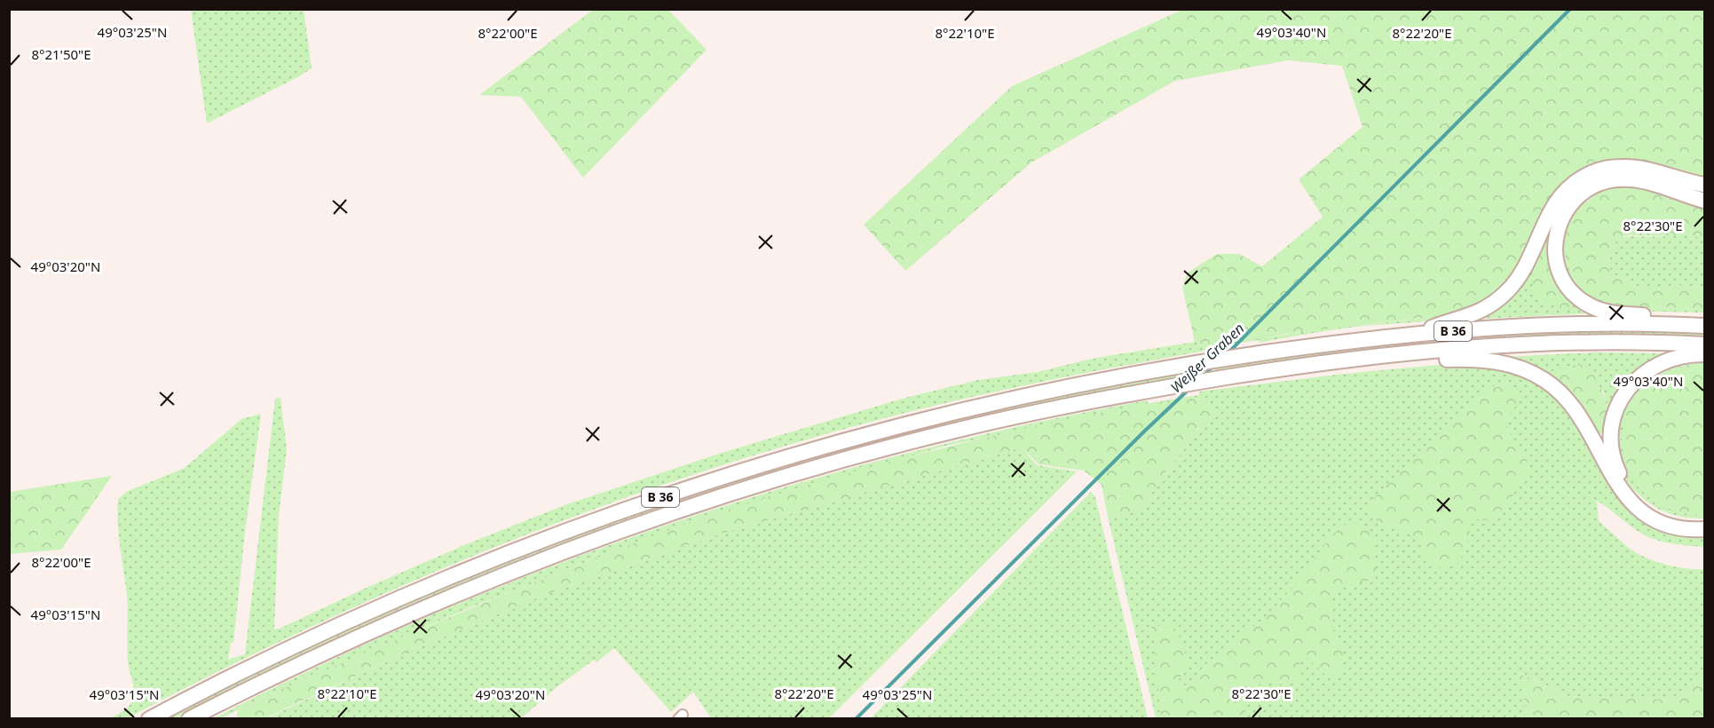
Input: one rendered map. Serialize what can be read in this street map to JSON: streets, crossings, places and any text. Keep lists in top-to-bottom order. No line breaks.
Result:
{"streets":{"highway":["B 36"]},"water":["Weißer Graben"],"coordinates":["49°03'25\"N","49°03'40\"N","8°22'00\"E","8°22'10\"E","8°22'20\"E","8°21'50\"E","8°22'30\"E","49°03'20\"N","49°03'15\"N"]}
